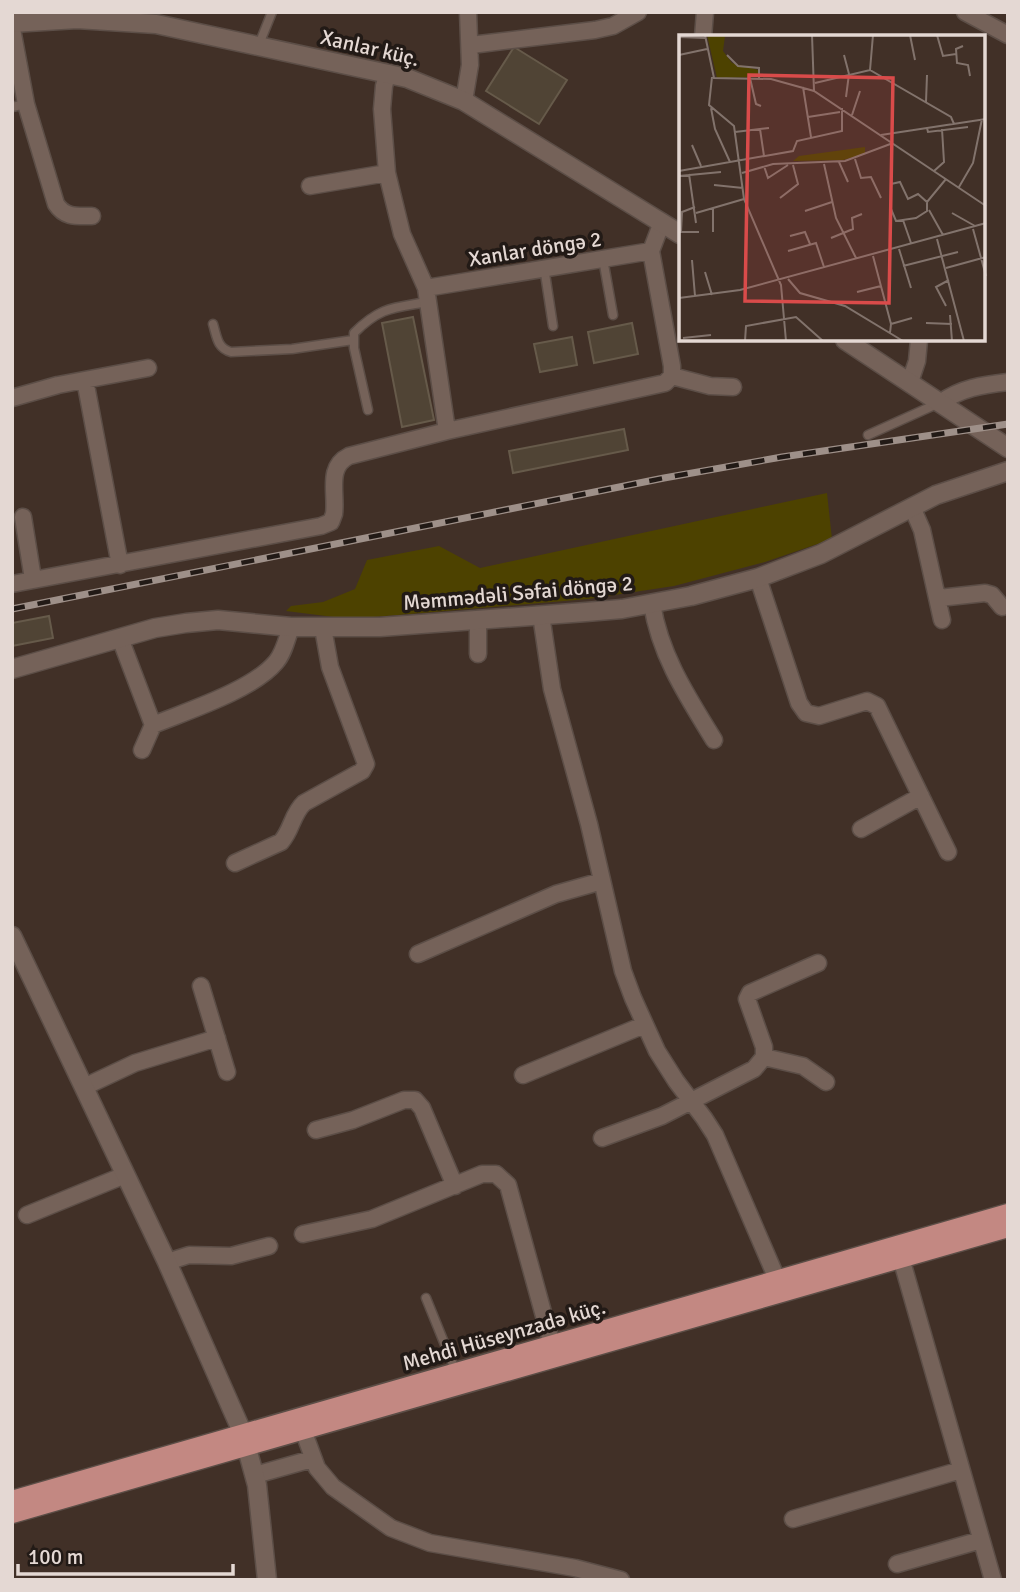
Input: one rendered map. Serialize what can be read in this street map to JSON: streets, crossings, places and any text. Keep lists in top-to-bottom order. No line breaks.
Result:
{"streets":{"main road":["Mehdi Hüseynzadə küç."],"street":["Xanlar küç.","Xanlar döngə 2","Məmmədəli Səfai döngə 2"]},"scale_bar":"100 m"}
